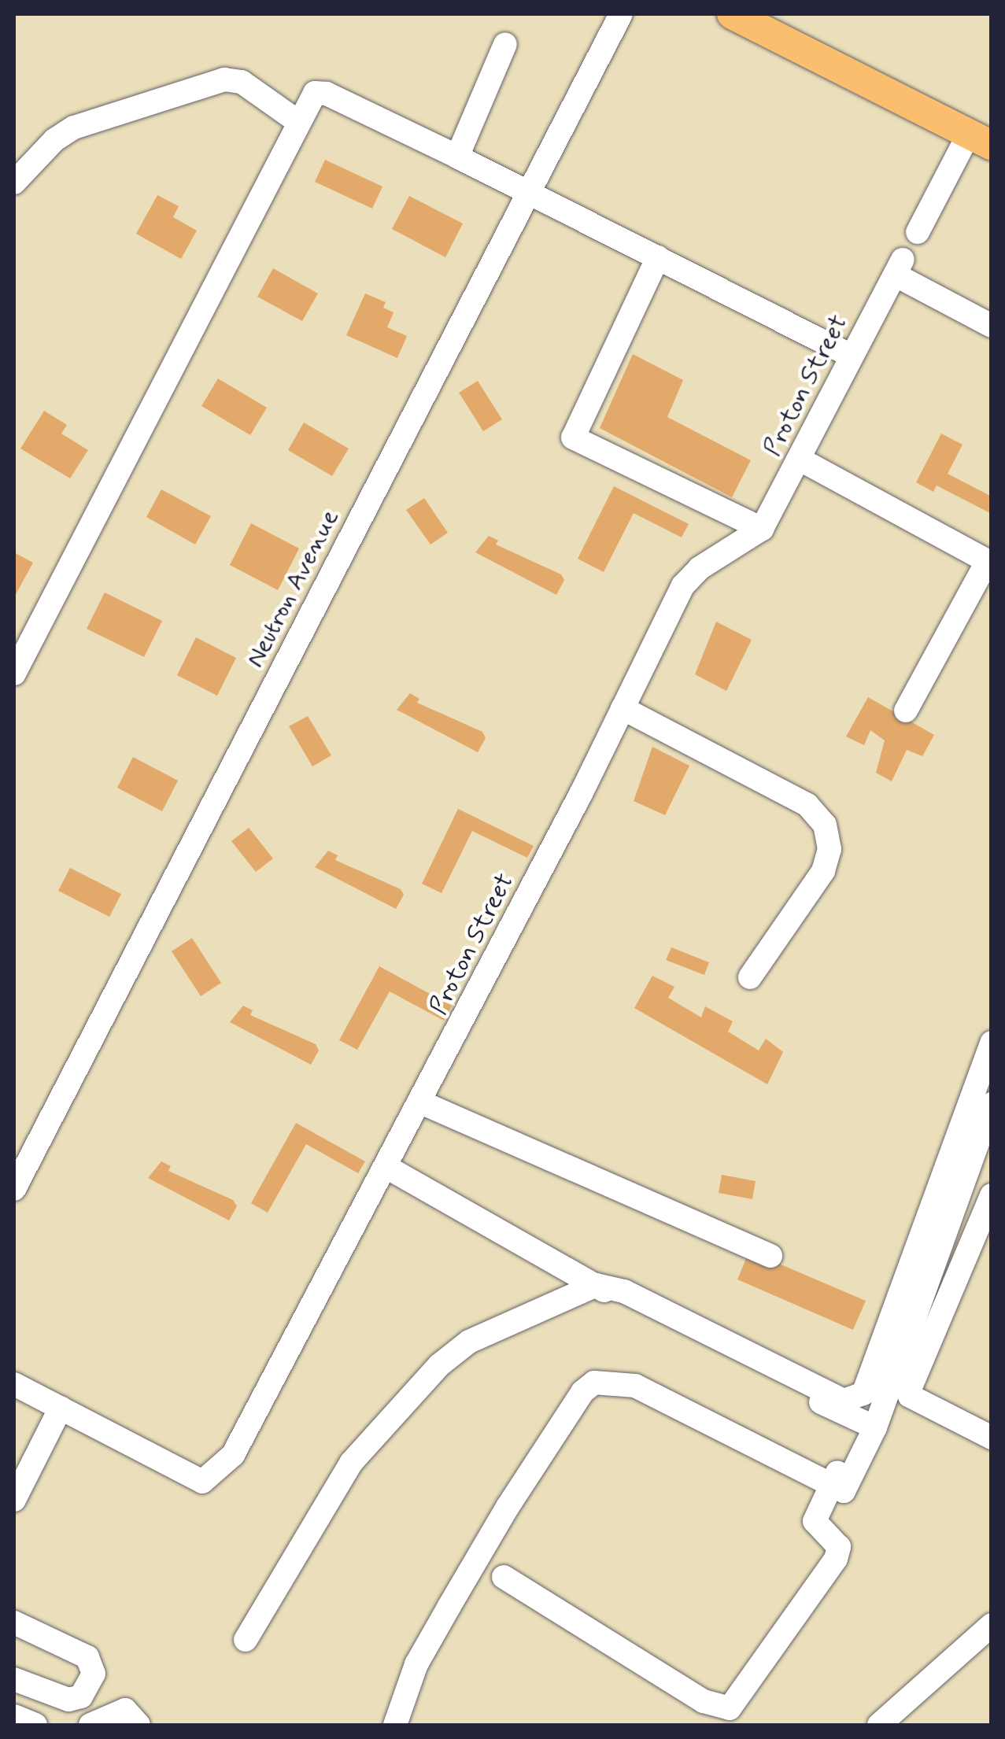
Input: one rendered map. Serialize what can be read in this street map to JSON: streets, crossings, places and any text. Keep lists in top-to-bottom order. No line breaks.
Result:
{"streets":{"street":["Proton Street","Neutron Avenue"]}}
